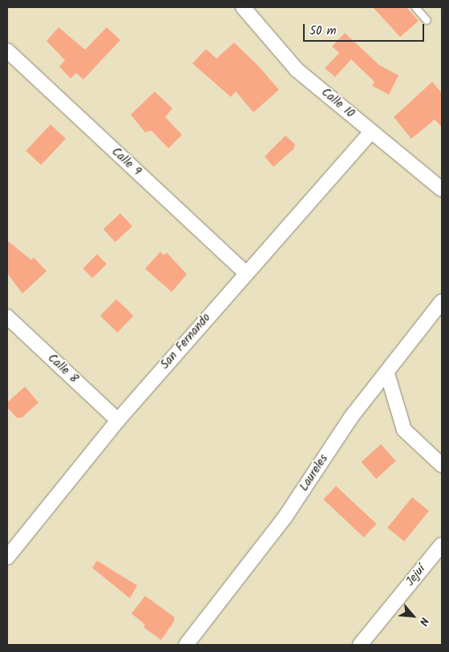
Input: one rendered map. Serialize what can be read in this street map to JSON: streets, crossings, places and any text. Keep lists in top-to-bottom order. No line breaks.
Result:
{"streets":{"street":["Calle 10","Calle 9","San Fernando","Calle 8","Laureles","Jejuí"]},"crossings":[["Calle 10","San Fernando"],["Calle 9","San Fernando"],["San Fernando","Calle 8"]],"scale_bar":"50 m","north":"bottom right"}
